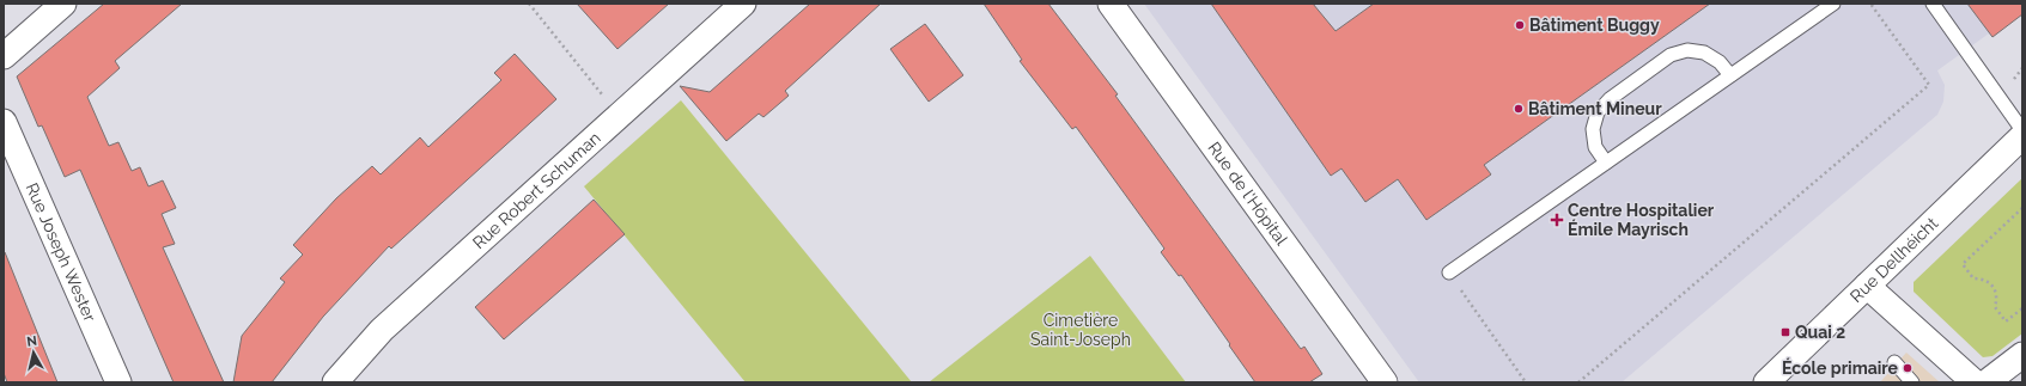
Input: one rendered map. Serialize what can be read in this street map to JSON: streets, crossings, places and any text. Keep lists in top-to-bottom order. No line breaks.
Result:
{"streets":{"street":["Rue Robert Schuman","Rue de l'Hôpital","Rue Joseph Wester","Rue Dellhéicht"]},"parks":["Cimetière Saint-Joseph"],"places":{"other":["Bâtiment Buggy","Bâtiment Mineur","École primaire"],"health":["Centre Hospitalier Émile Mayrisch"],"transit":["Quai 2"]},"north":"top"}
